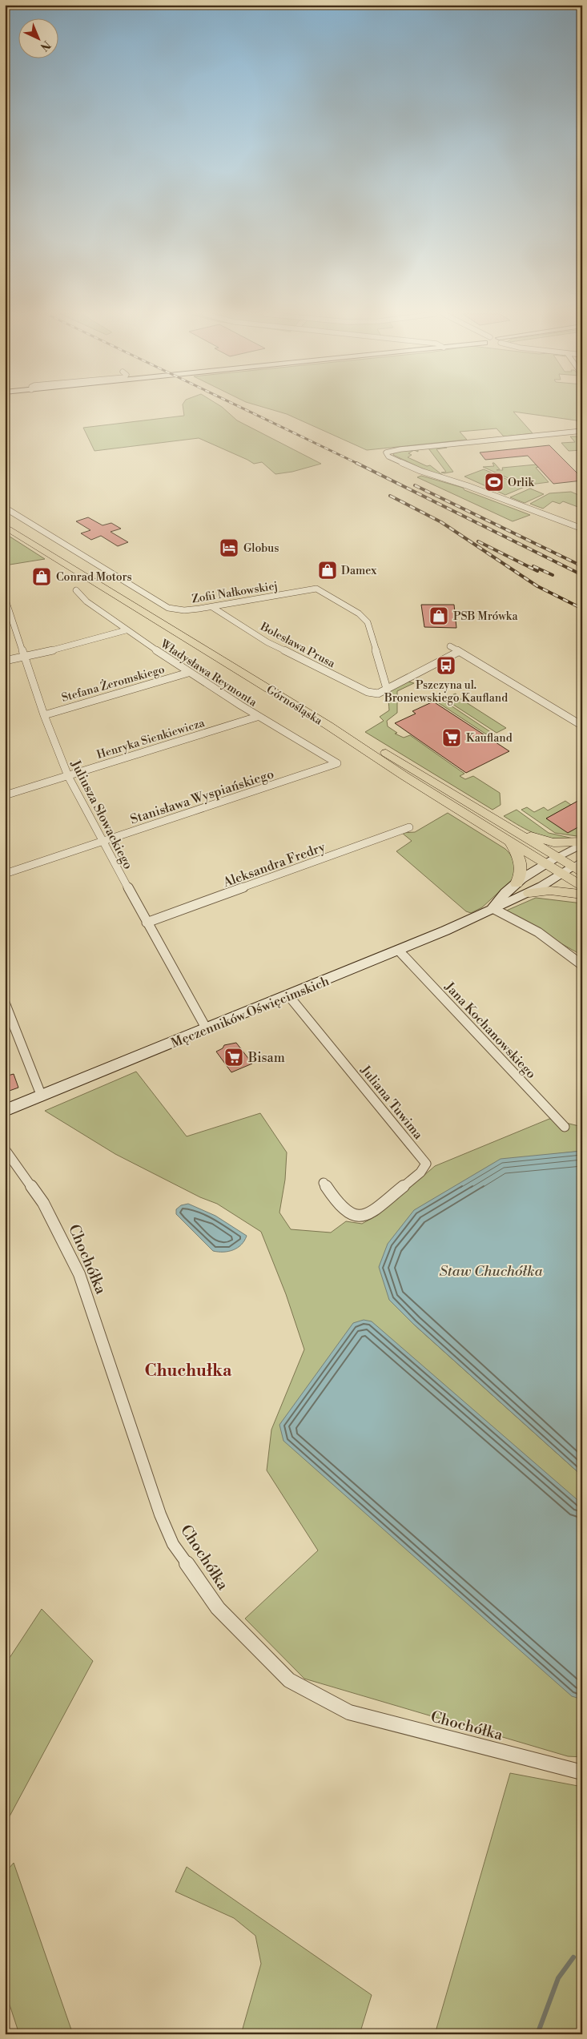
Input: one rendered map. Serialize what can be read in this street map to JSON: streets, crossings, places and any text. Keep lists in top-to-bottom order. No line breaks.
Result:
{"streets":{"main road":["Górnośląska","Męczenników Oświęcimskich"],"street":["Zofii Nałkowskiej","Bolesława Prusa","Władysława Reymonta","Stefana Żeromskiego","Henryka Sienkiewicza","Stanisława Wyspiańskiego","Juliusza Słowackiego","Aleksandra Fredry","Jana Kochanowskiego","Juliana Tuwima","Chochółka"]},"crossings":[["Zofii Nałkowskiej","Bolesława Prusa"],["Władysława Reymonta","Stefana Żeromskiego"],["Władysława Reymonta","Henryka Sienkiewicza"],["Władysława Reymonta","Stanisława Wyspiańskiego"],["Stefana Żeromskiego","Juliusza Słowackiego"],["Górnośląska","Męczenników Oświęcimskich"],["Henryka Sienkiewicza","Juliusza Słowackiego"],["Stanisława Wyspiańskiego","Juliusza Słowackiego"],["Juliusza Słowackiego","Aleksandra Fredry"],["Juliusza Słowackiego","Męczenników Oświęcimskich"],["Męczenników Oświęcimskich","Jana Kochanowskiego"],["Męczenników Oświęcimskich","Juliana Tuwima"]],"districts":["Chuchułka"],"water":["Staw Chuchółka"],"places":{"sports":["Orlik"],"hotel":["Globus"],"shop":["Damex","Conrad Motors","PSB Mrówka"],"bus stop":["Pszczyna ul. Broniewskiego Kaufland"],"supermarket":["Kaufland","Bisam"]},"north":"bottom right"}
